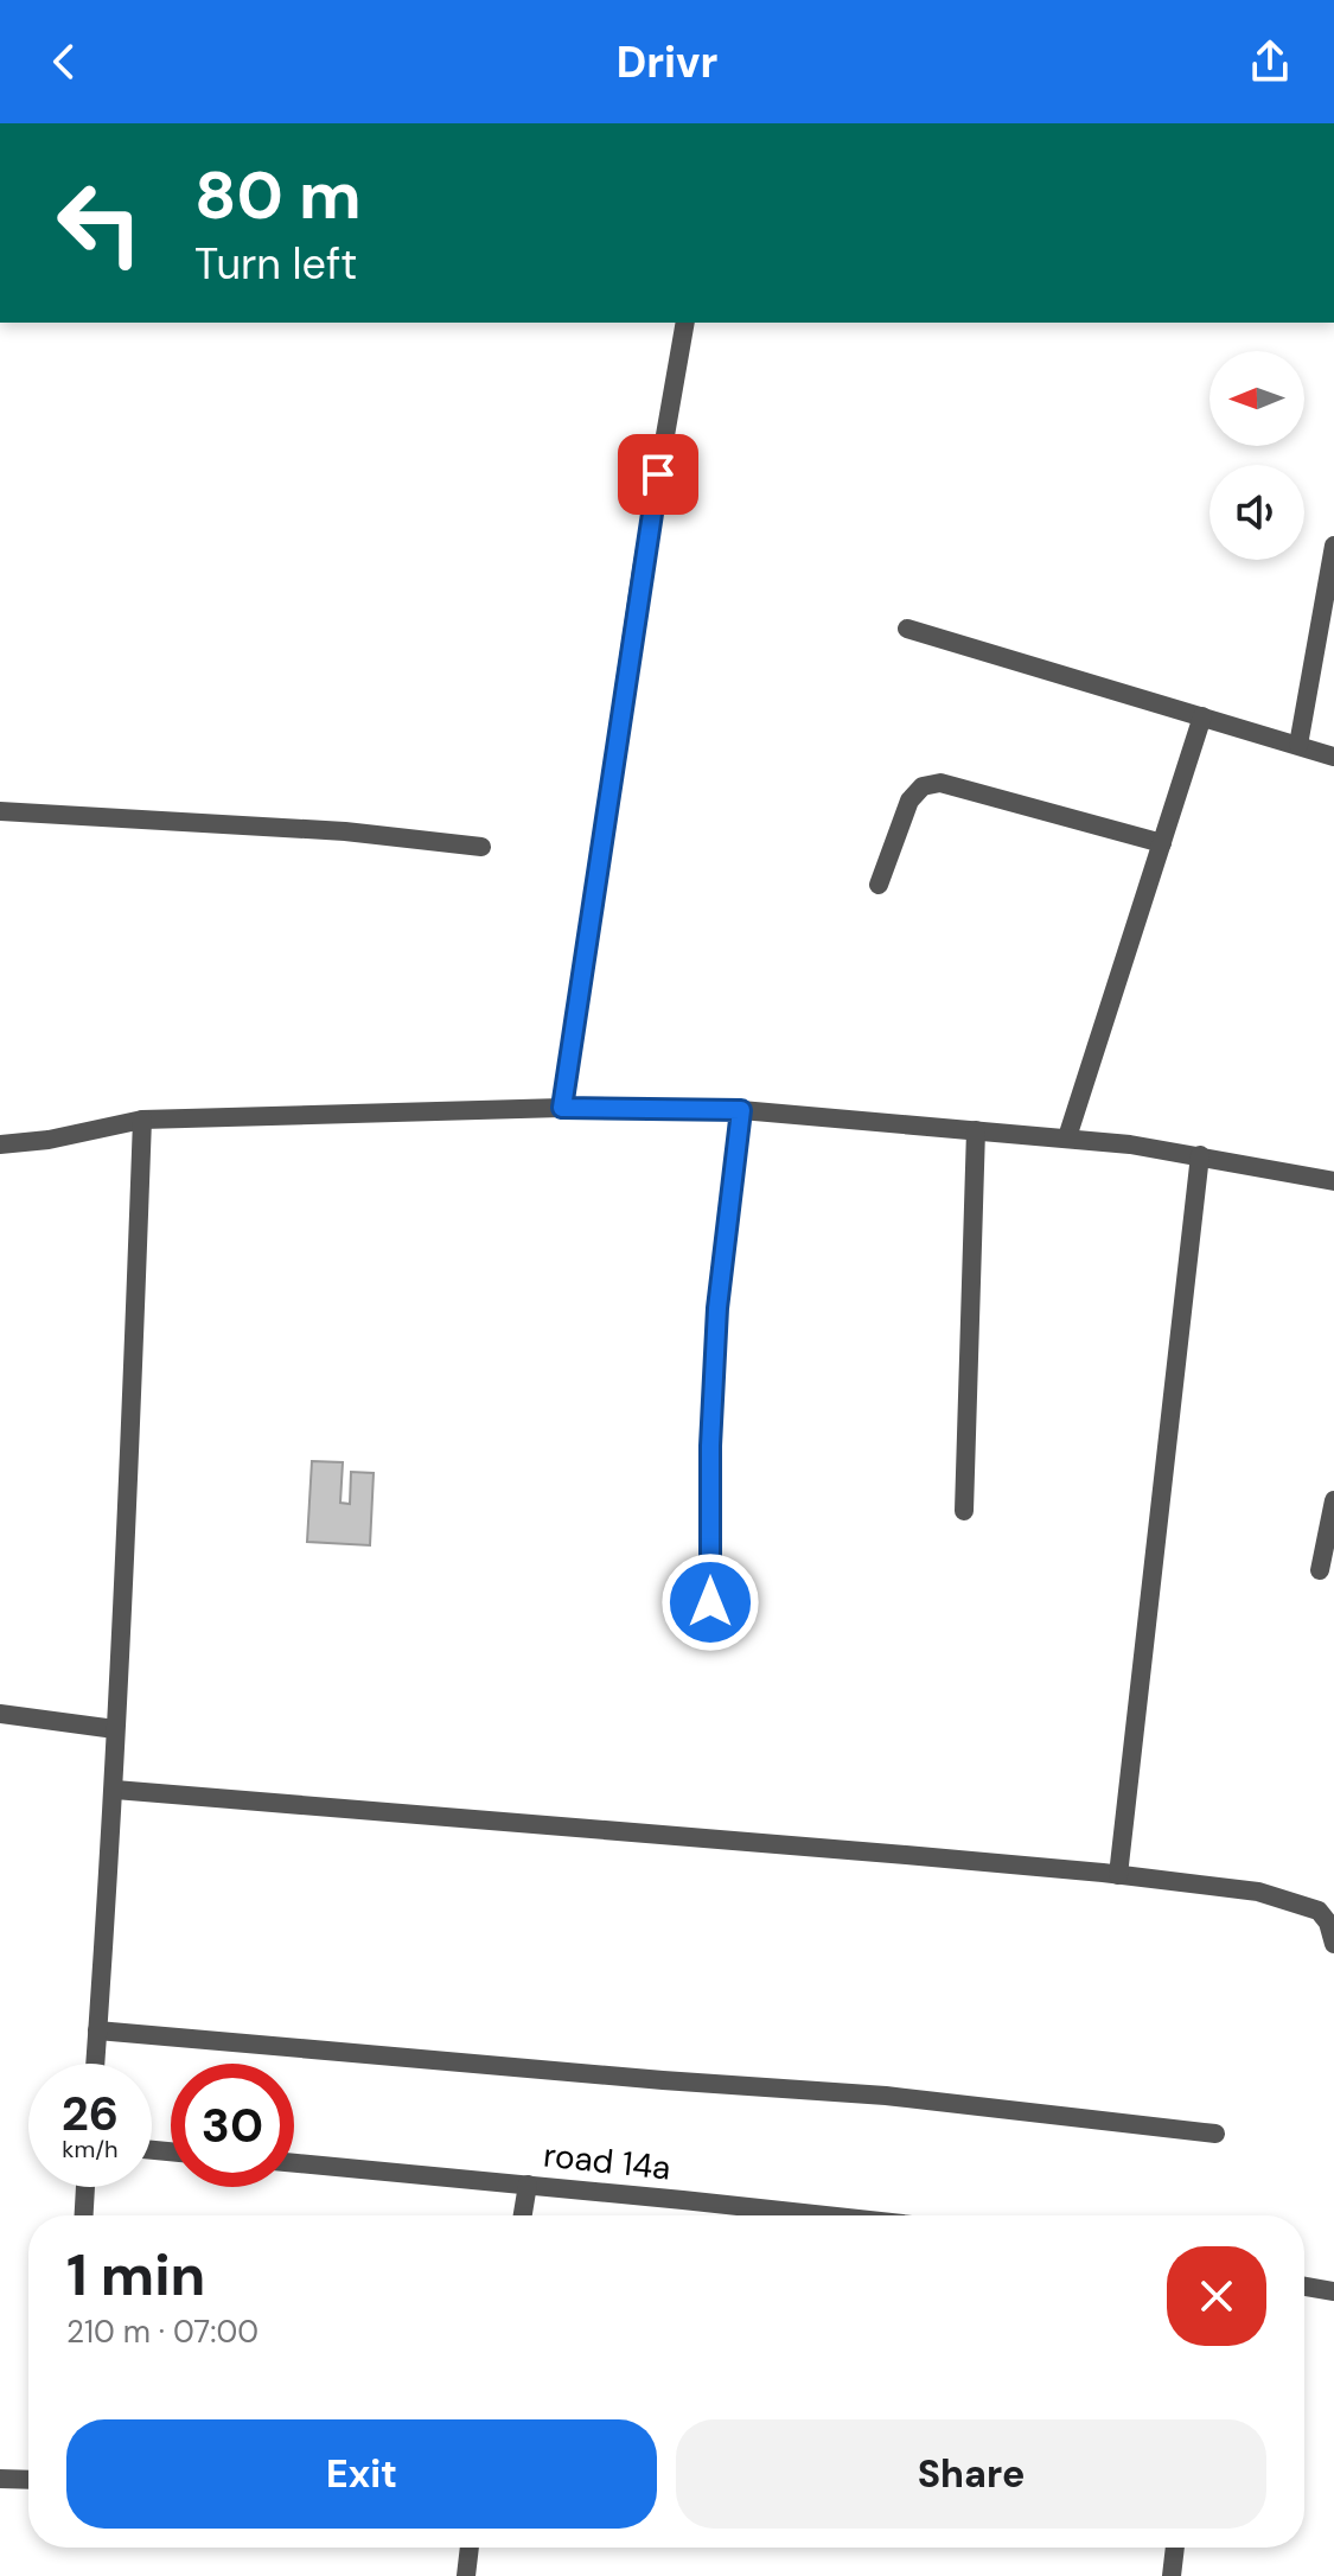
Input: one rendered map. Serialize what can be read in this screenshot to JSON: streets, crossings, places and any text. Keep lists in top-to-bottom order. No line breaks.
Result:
{"streets":{"street":["road 14a"]},"north":"left","page":{"header":"Drivr","turn":["80 m","Turn left"],"speed":"26 km/h","limit":"30","heading":["1 min","210 m · 07:00"],"buttons":["Exit","Share"]}}
